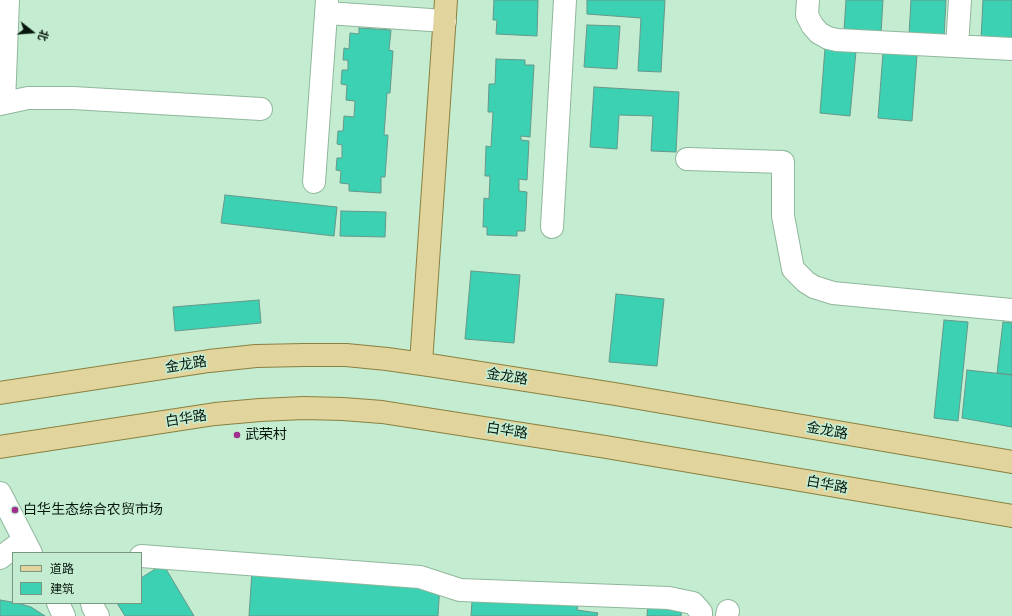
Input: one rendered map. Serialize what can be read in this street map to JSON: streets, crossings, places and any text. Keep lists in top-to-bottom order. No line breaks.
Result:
{"streets":{"main road":["金龙路","白华路"]},"places":["武荣村","白华生态综合农贸市场"],"legend":["道路","建筑"],"north":"right"}
